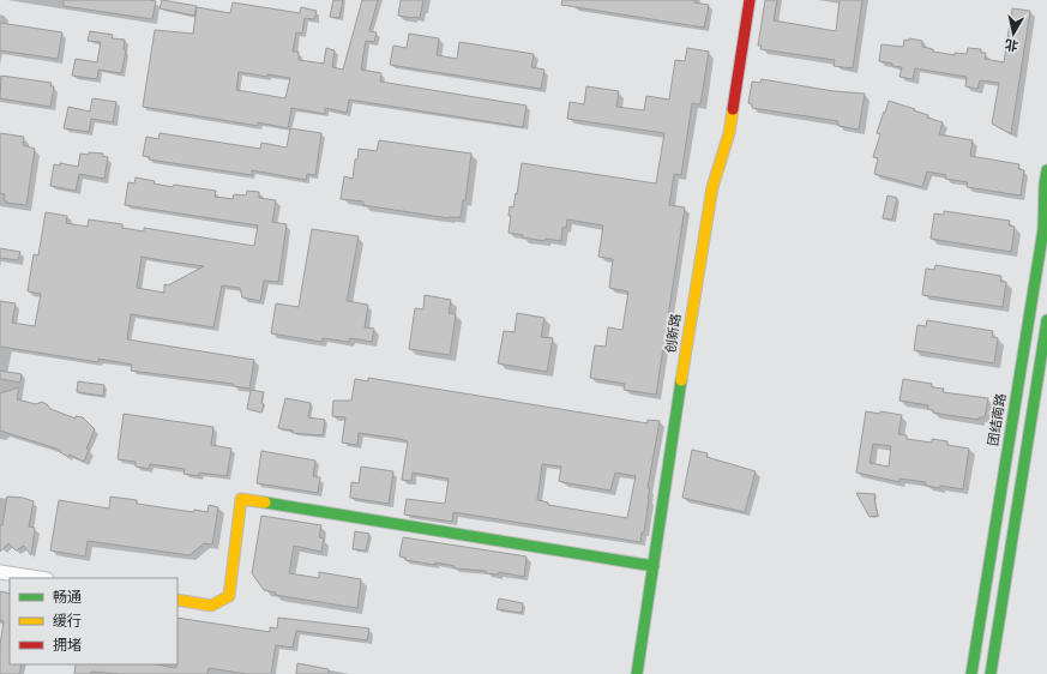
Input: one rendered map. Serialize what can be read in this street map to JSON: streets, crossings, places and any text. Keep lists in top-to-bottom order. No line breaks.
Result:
{"streets":{"street":["创新路","团结南路"]},"legend":["畅通","缓行","拥堵"],"north":"bottom"}
